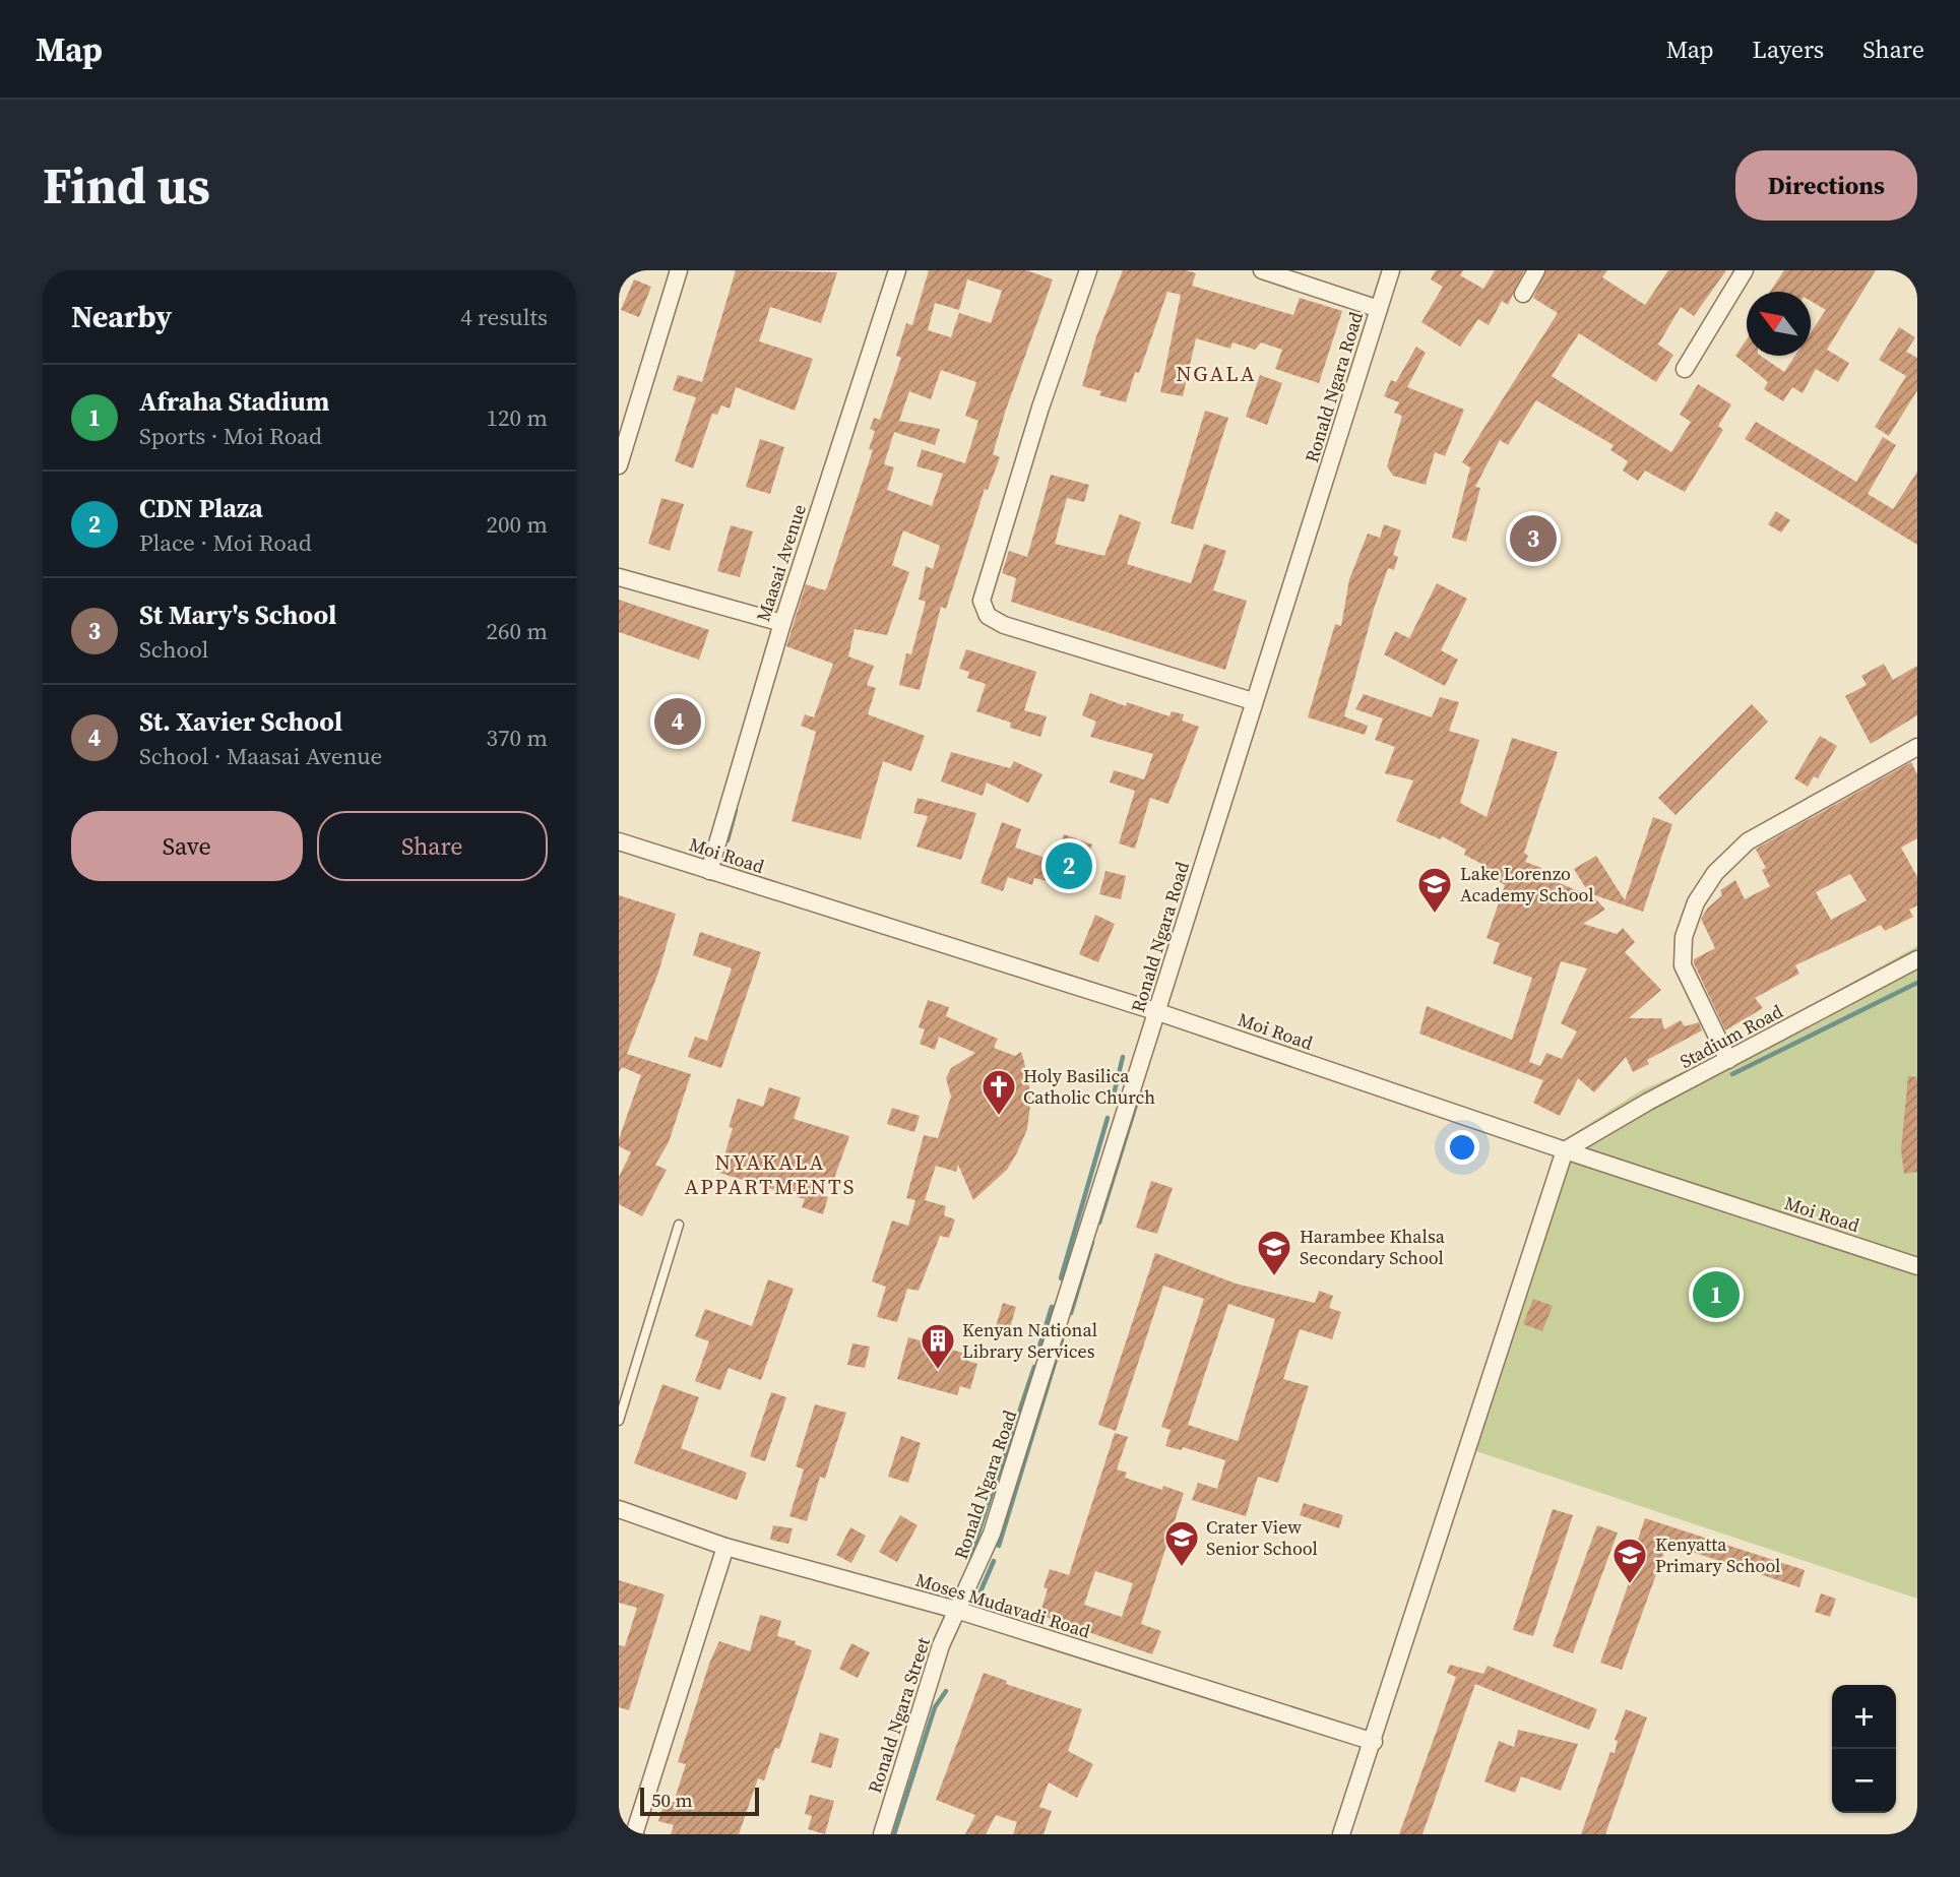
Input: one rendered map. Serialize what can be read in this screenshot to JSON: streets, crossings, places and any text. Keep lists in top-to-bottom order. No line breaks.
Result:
{"streets":{"street":["Ronald Ngara Road","Maasai Avenue","Moi Road","Stadium Road","Moses Mudavadi Road","Ronald Ngara Street"]},"crossings":[["Ronald Ngara Road","Moi Road"],["Ronald Ngara Road","Moses Mudavadi Road"],["Ronald Ngara Road","Ronald Ngara Street"],["Maasai Avenue","Moi Road"],["Moi Road","Stadium Road"],["Moses Mudavadi Road","Ronald Ngara Street"]],"districts":["NGALA","NYAKALA APPARTMENTS"],"places":{"school or university":["Lake Lorenzo Academy School","Harambee Khalsa Secondary School","Crater View Senior School","Kenyatta Primary School"],"church":["Holy Basilica Catholic Church"],"building":["Kenyan National Library Services"]},"scale_bar":"50 m","north":"top left","page":{"header":"Map","nav":["Map","Layers","Share"],"buttons":["Directions",["Save","Share"]],"title":"Find us","heading":["Nearby","4 results"],"list":[{"mark":"1","name":"Afraha Stadium","note":"Sports · Moi Road","value":"120 m"},{"mark":"2","name":"CDN Plaza","note":"Place · Moi Road","value":"200 m"},{"mark":"3","name":"St Mary's School","note":"School","value":"260 m"},{"mark":"4","name":"St. Xavier School","note":"School · Maasai Avenue","value":"370 m"}],"pins":["3","4","2","1"],"map_buttons":["+","−"],"scale":"50 m"}}
